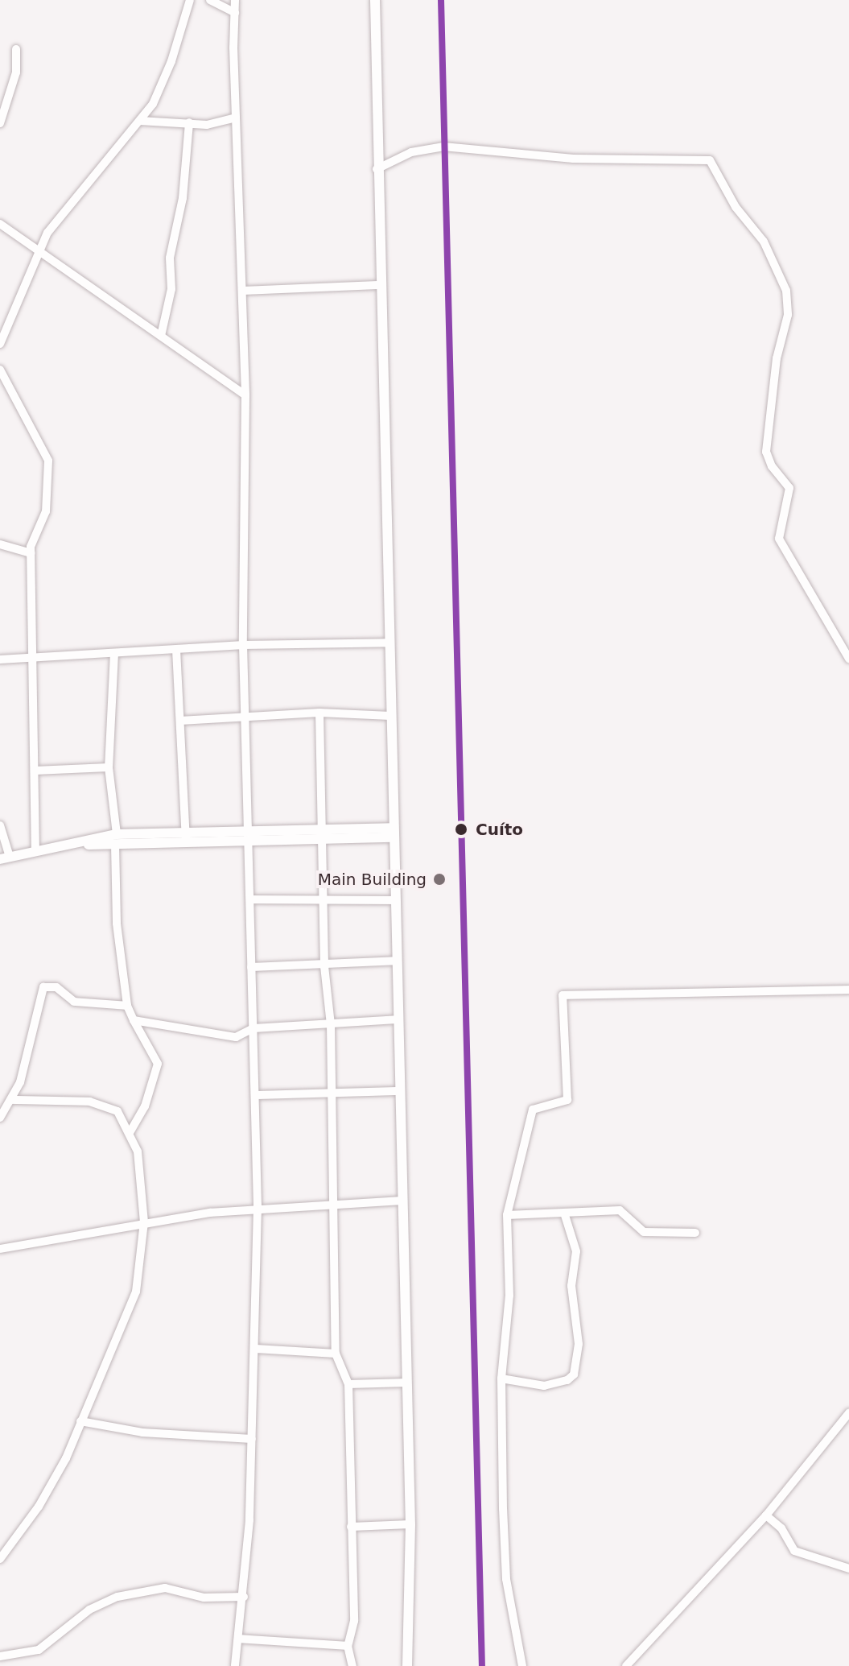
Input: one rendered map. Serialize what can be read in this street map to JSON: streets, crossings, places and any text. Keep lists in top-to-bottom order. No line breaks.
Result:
{"places":["Cuíto","Main Building"]}
